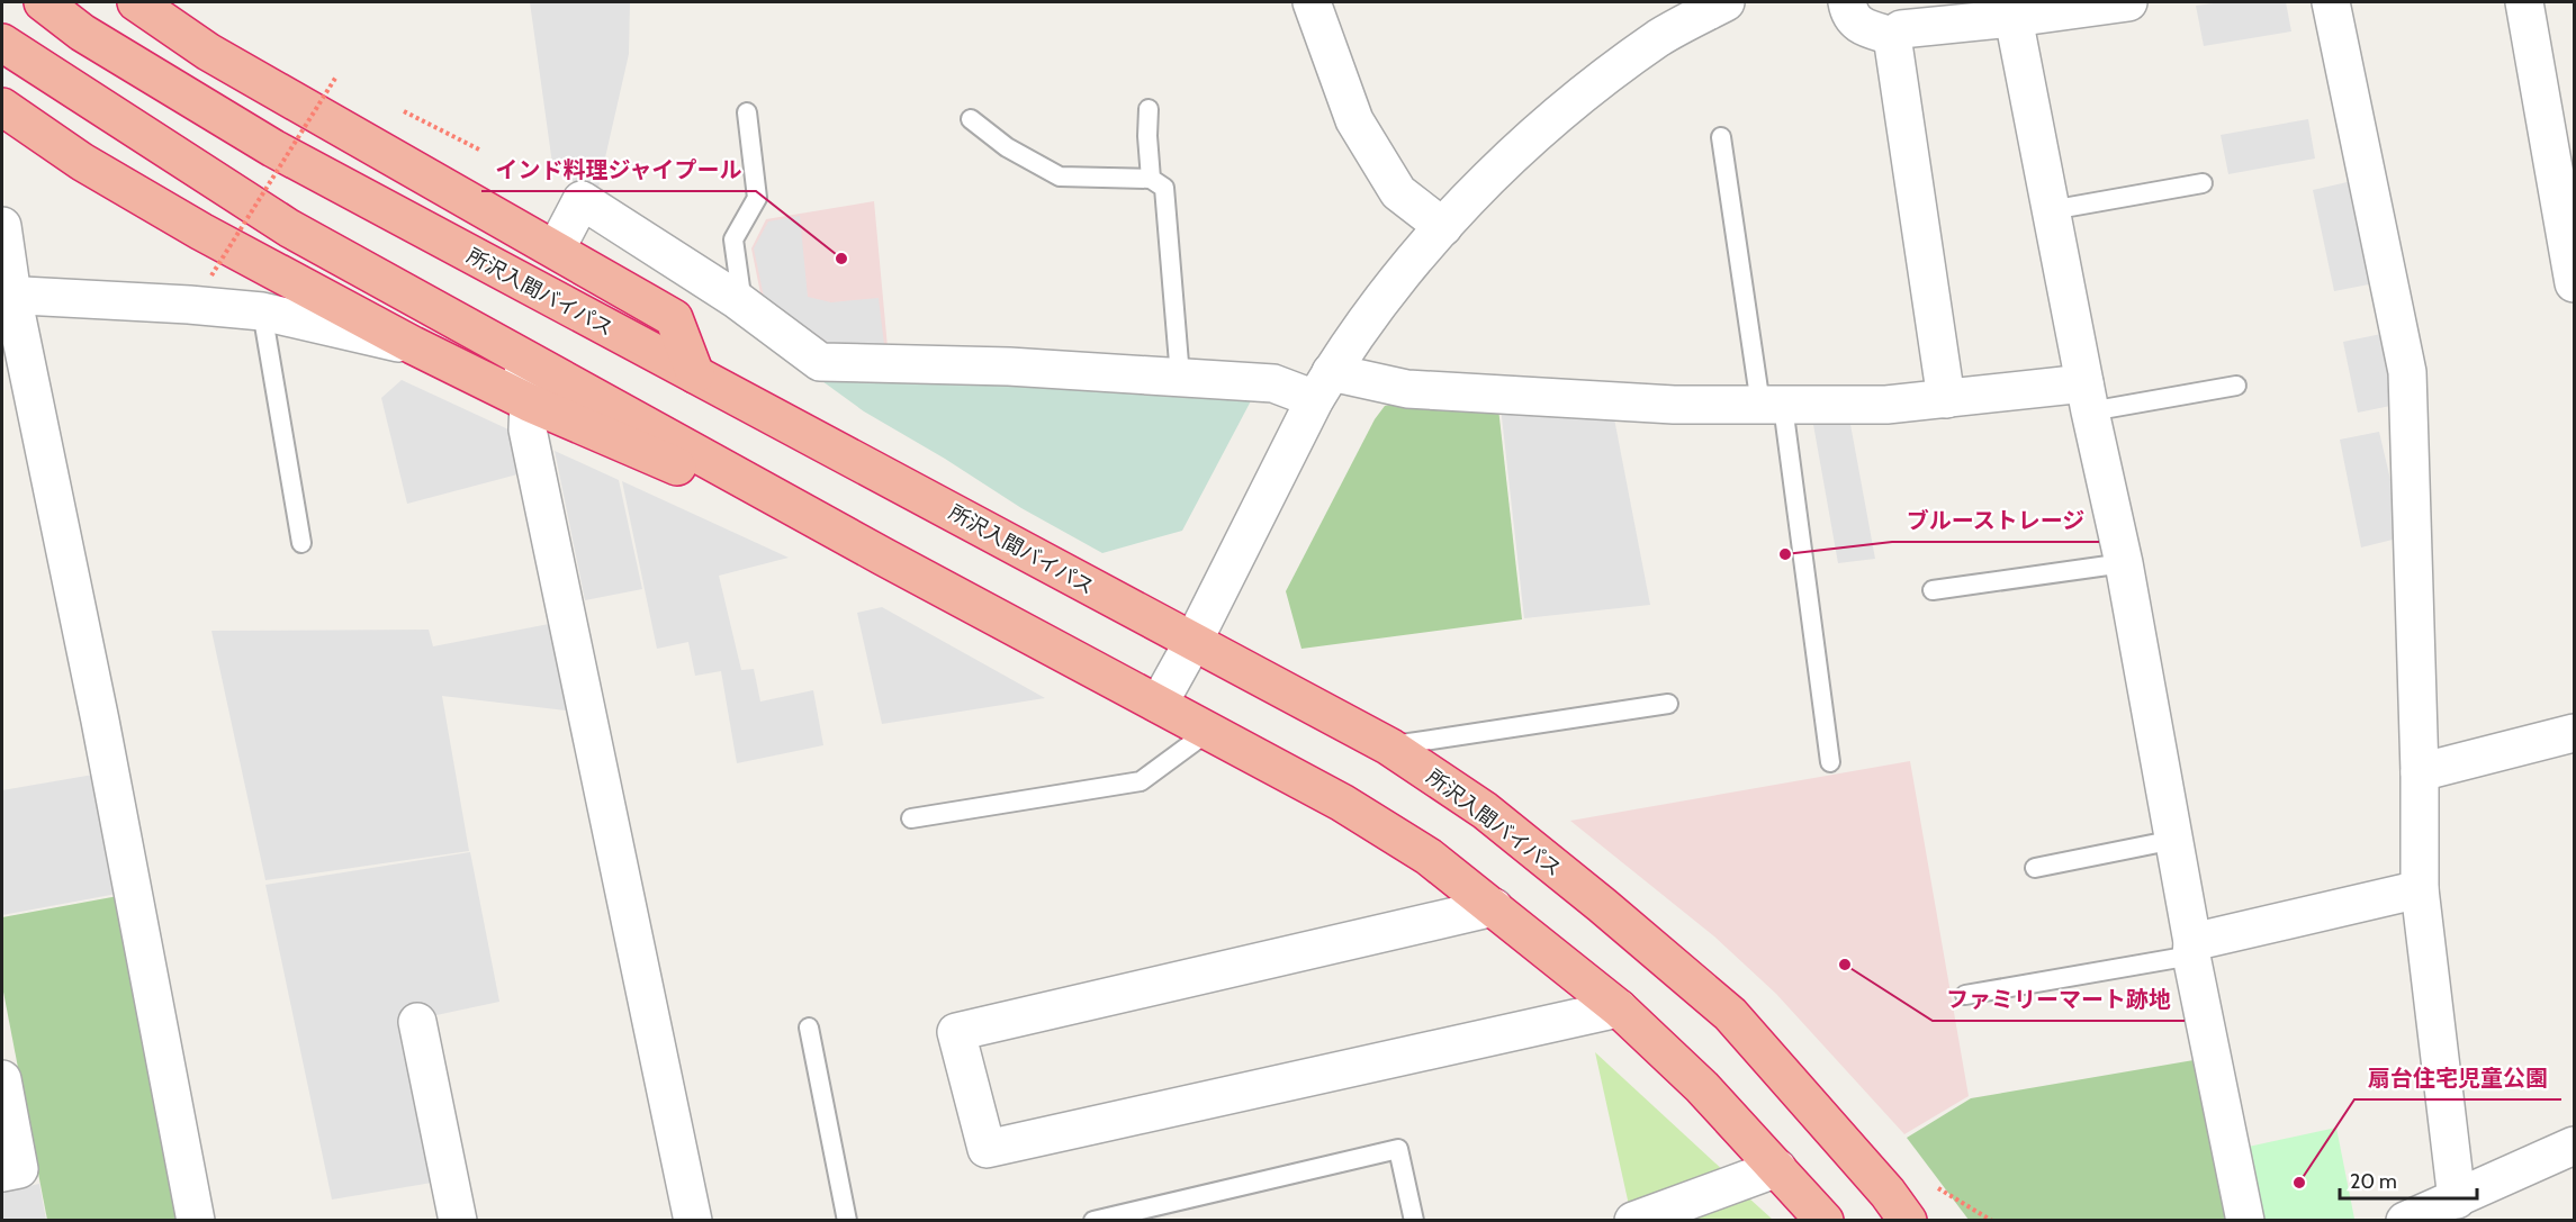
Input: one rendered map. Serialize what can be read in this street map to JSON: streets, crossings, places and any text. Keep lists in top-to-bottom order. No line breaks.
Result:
{"streets":{"highway":["所沢入間バイパス"]},"places":["インド料理ジャイプール","ブルーストレージ","ファミリーマート跡地","扇台住宅児童公園"],"scale_bar":"20 m"}
